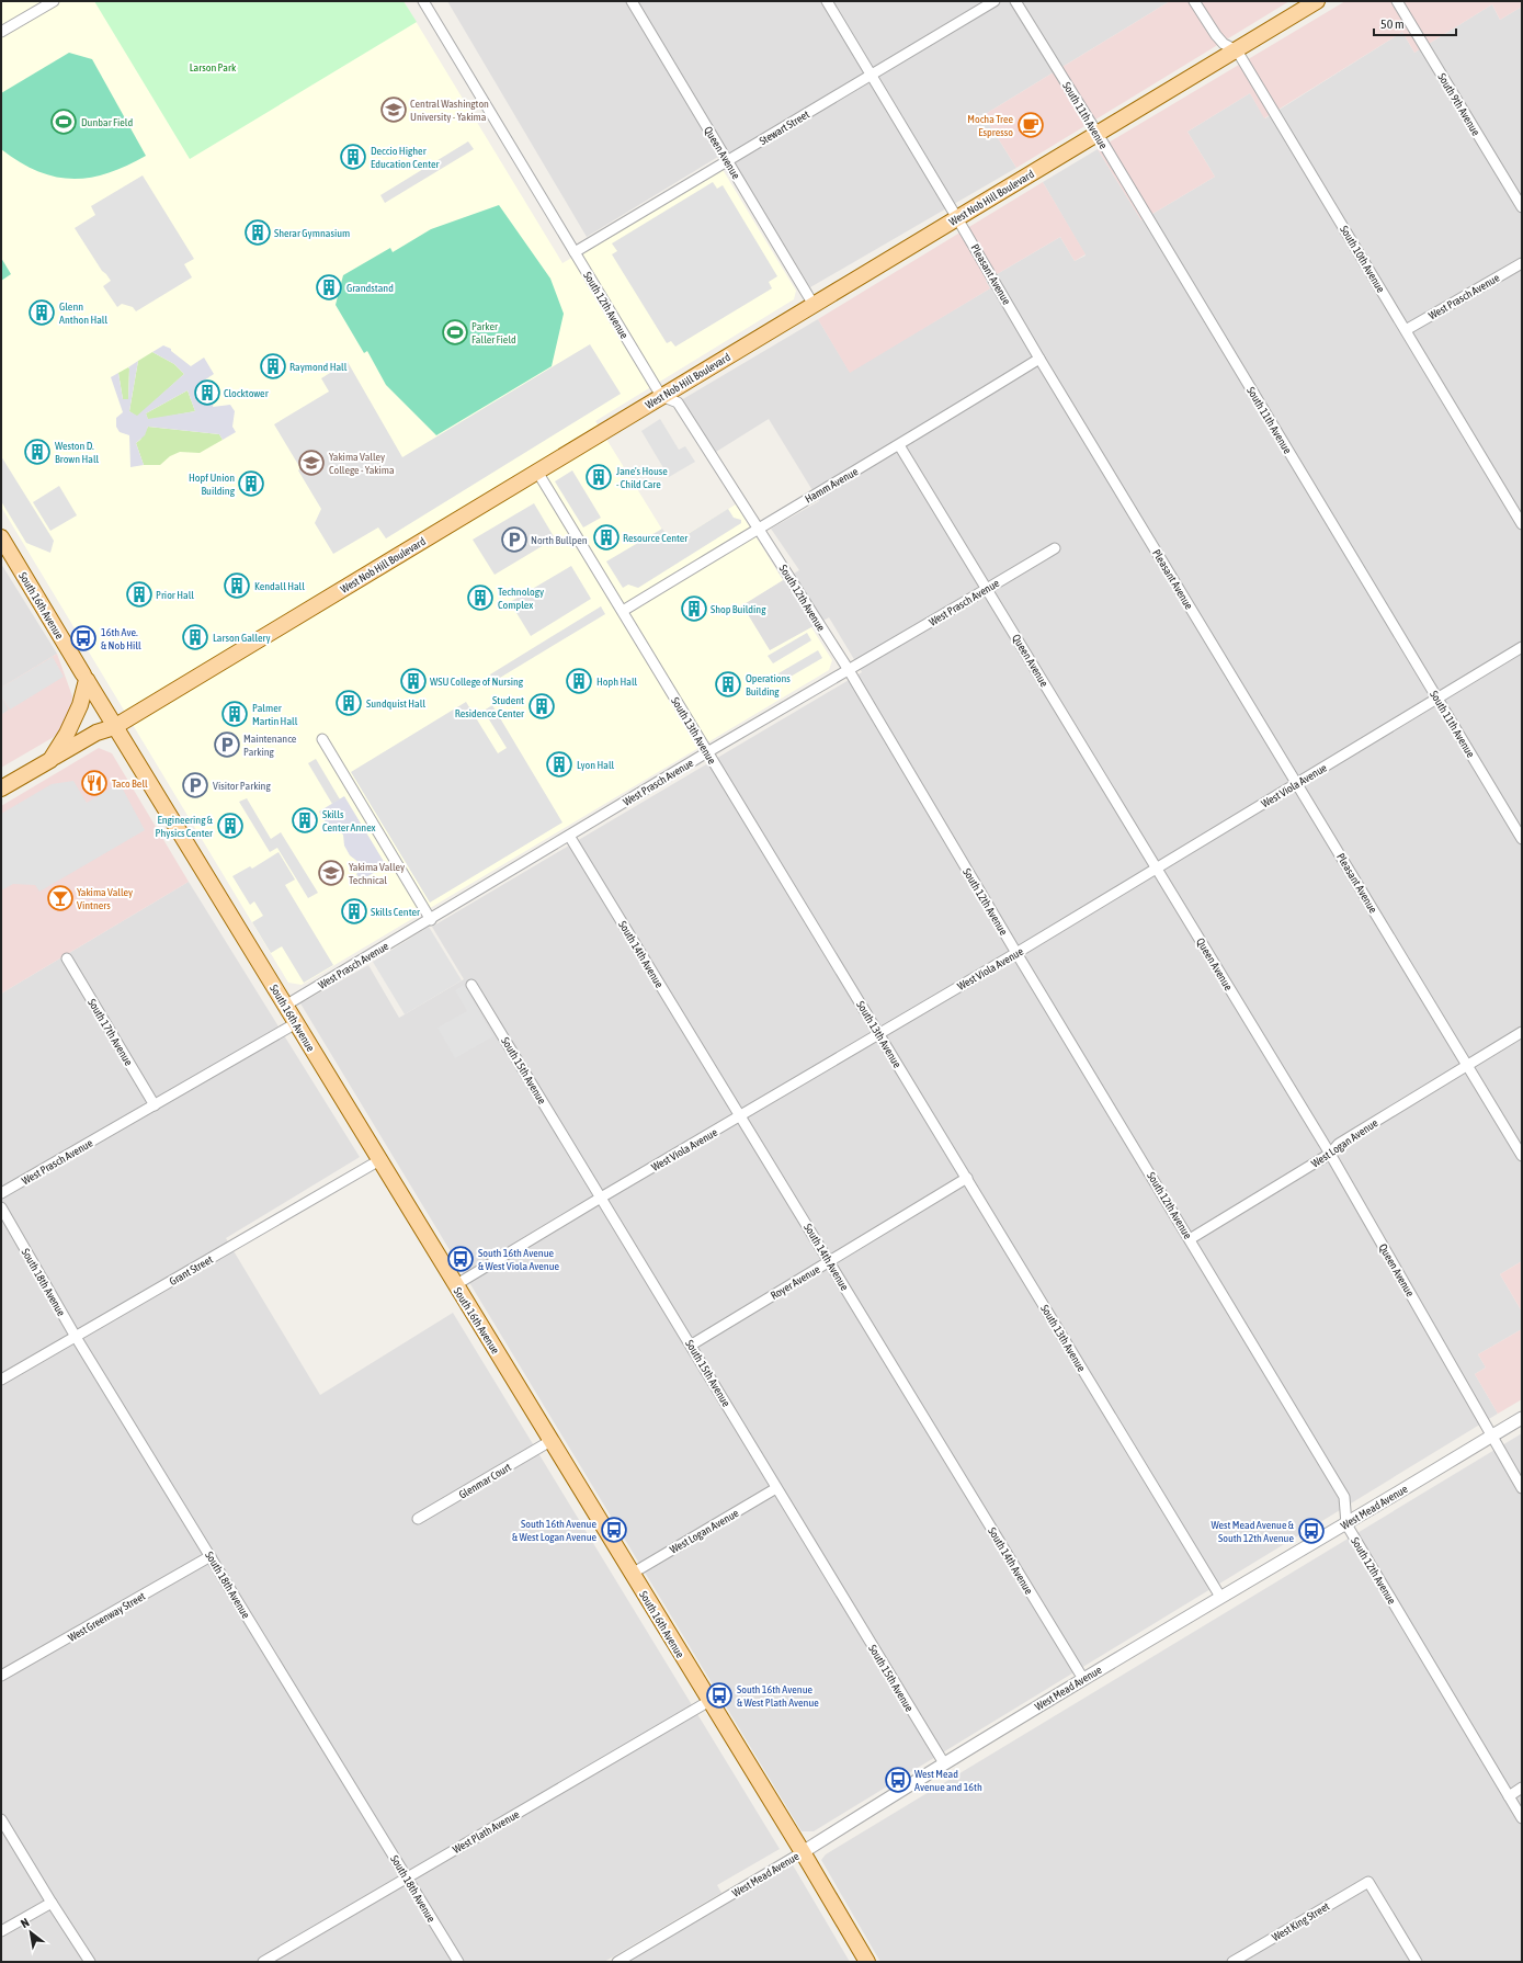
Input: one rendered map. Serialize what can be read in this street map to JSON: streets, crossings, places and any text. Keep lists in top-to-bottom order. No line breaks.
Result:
{"streets":{"main road":["West Nob Hill Boulevard","South 16th Avenue"],"street":["South 9th Avenue","South 11th Avenue","Stewart Street","Queen Avenue","South 10th Avenue","Pleasant Avenue","West Prasch Avenue","South 12th Avenue","Hamm Avenue","South 13th Avenue","West Viola Avenue","South 14th Avenue","South 17th Avenue","South 15th Avenue","West Logan Avenue","Grant Street","South 18th Avenue","Royer Avenue","Glenmar Court","West Mead Avenue","West Greenway Street","West Plath Avenue","West King Street"]},"crossings":[["South 11th Avenue","West Nob Hill Boulevard"],["South 11th Avenue","West Viola Avenue"],["Stewart Street","Queen Avenue"],["Stewart Street","Pleasant Avenue"],["Stewart Street","South 12th Avenue"],["Queen Avenue","West Nob Hill Boulevard"],["Queen Avenue","West Prasch Avenue"],["Queen Avenue","Hamm Avenue"],["Queen Avenue","West Viola Avenue"],["Queen Avenue","West Logan Avenue"],["Queen Avenue","West Mead Avenue"],["West Nob Hill Boulevard","South 10th Avenue"],["West Nob Hill Boulevard","Pleasant Avenue"],["West Nob Hill Boulevard","South 12th Avenue"],["West Nob Hill Boulevard","South 16th Avenue"],["West Nob Hill Boulevard","South 13th Avenue"],["South 10th Avenue","West Prasch Avenue"],["Pleasant Avenue","Hamm Avenue"],["Pleasant Avenue","West Viola Avenue"],["Pleasant Avenue","West Logan Avenue"],["West Prasch Avenue","South 12th Avenue"],["West Prasch Avenue","South 16th Avenue"],["West Prasch Avenue","South 13th Avenue"],["West Prasch Avenue","South 14th Avenue"],["West Prasch Avenue","South 17th Avenue"],["South 12th Avenue","Hamm Avenue"],["South 12th Avenue","West Viola Avenue"],["South 12th Avenue","West Logan Avenue"],["South 12th Avenue","West Mead Avenue"],["Hamm Avenue","South 13th Avenue"],["South 16th Avenue","West Viola Avenue"],["South 16th Avenue","West Logan Avenue"],["South 16th Avenue","Grant Street"],["South 16th Avenue","Glenmar Court"],["South 16th Avenue","West Mead Avenue"],["South 16th Avenue","West Plath Avenue"],["South 13th Avenue","West Viola Avenue"],["South 13th Avenue","Royer Avenue"],["South 13th Avenue","West Mead Avenue"],["West Viola Avenue","South 14th Avenue"],["West Viola Avenue","South 15th Avenue"],["South 14th Avenue","Royer Avenue"],["South 14th Avenue","West Mead Avenue"],["South 15th Avenue","West Logan Avenue"],["South 15th Avenue","Royer Avenue"],["South 15th Avenue","West Mead Avenue"],["Grant Street","South 18th Avenue"],["South 18th Avenue","West Greenway Street"],["South 18th Avenue","West Plath Avenue"]],"parks":["Larson Park"],"places":{"school or university":["Central Washington University - Yakima","Yakima Valley College - Yakima","Yakima Valley Technical"],"sports":["Dunbar Field","Parker Faller Field"],"cafe":["Mocha Tree Espresso"],"building":["Deccio Higher Education Center","Sherar Gymnasium","Grandstand","Glenn Anthon Hall","Raymond Hall","Clocktower","Weston D. Brown Hall","Jane's House - Child Care","Hopf Union Building","Resource Center","Kendall Hall","Prior Hall","Technology Complex","Shop Building","Larson Gallery","WSU College of Nursing","Hoph Hall","Operations Building","Sundquist Hall","Student Residence Center","Palmer Martin Hall","Lyon Hall","Skills Center Annex","Engineering & Physics Center","Skills Center"],"parking":["North Bullpen","Maintenance Parking","Visitor Parking"],"bus stop":["16th Ave. & Nob Hill","South 16th Avenue & West Viola Avenue","South 16th Avenue & West Logan Avenue","West Mead Avenue & South 12th Avenue","South 16th Avenue & West Plath Avenue","West Mead Avenue and 16th"],"restaurant":["Taco Bell"],"bar":["Yakima Valley Vintners"]},"scale_bar":"50 m","north":"top left"}
